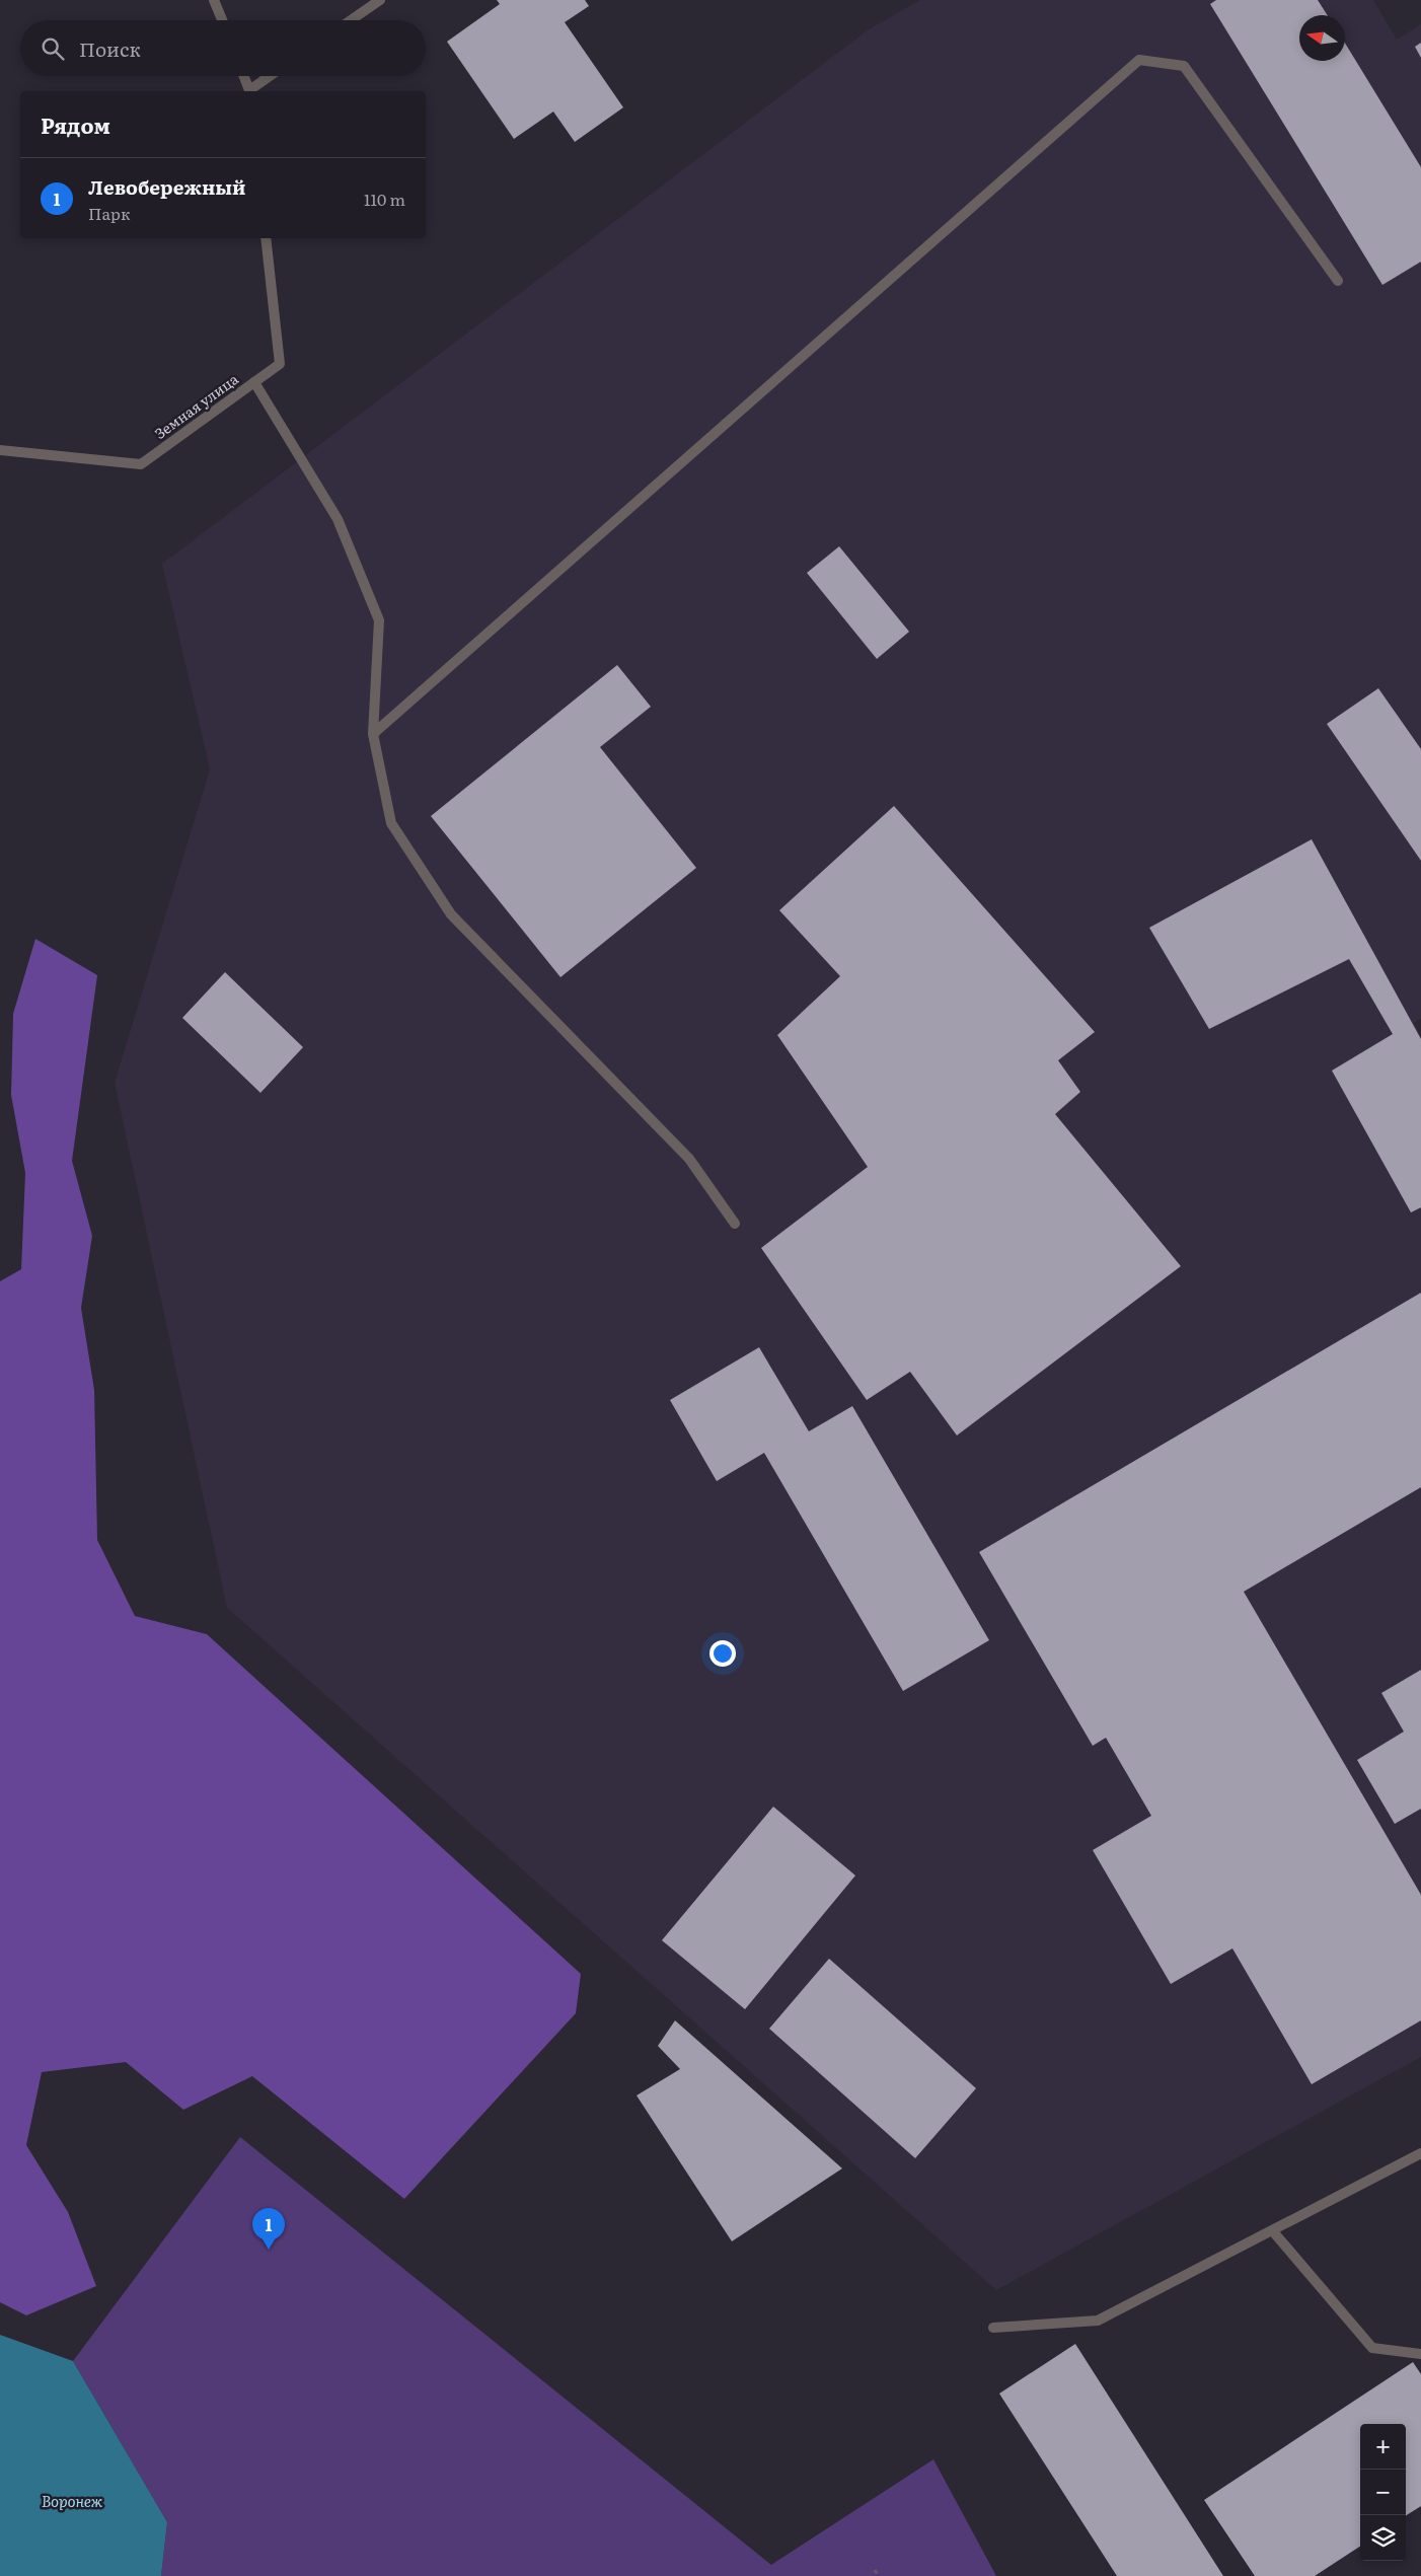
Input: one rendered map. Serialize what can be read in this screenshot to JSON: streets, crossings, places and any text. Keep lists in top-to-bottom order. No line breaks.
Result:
{"streets":{"street":["Земная улица"]},"water":["Воронеж"],"north":"left","page":{"search":"Поиск","heading":"Рядом","list":[{"mark":"1","name":"Левобережный","note":"Парк","value":"110 m"}],"pins":"1","map_buttons":["+","−"]}}
